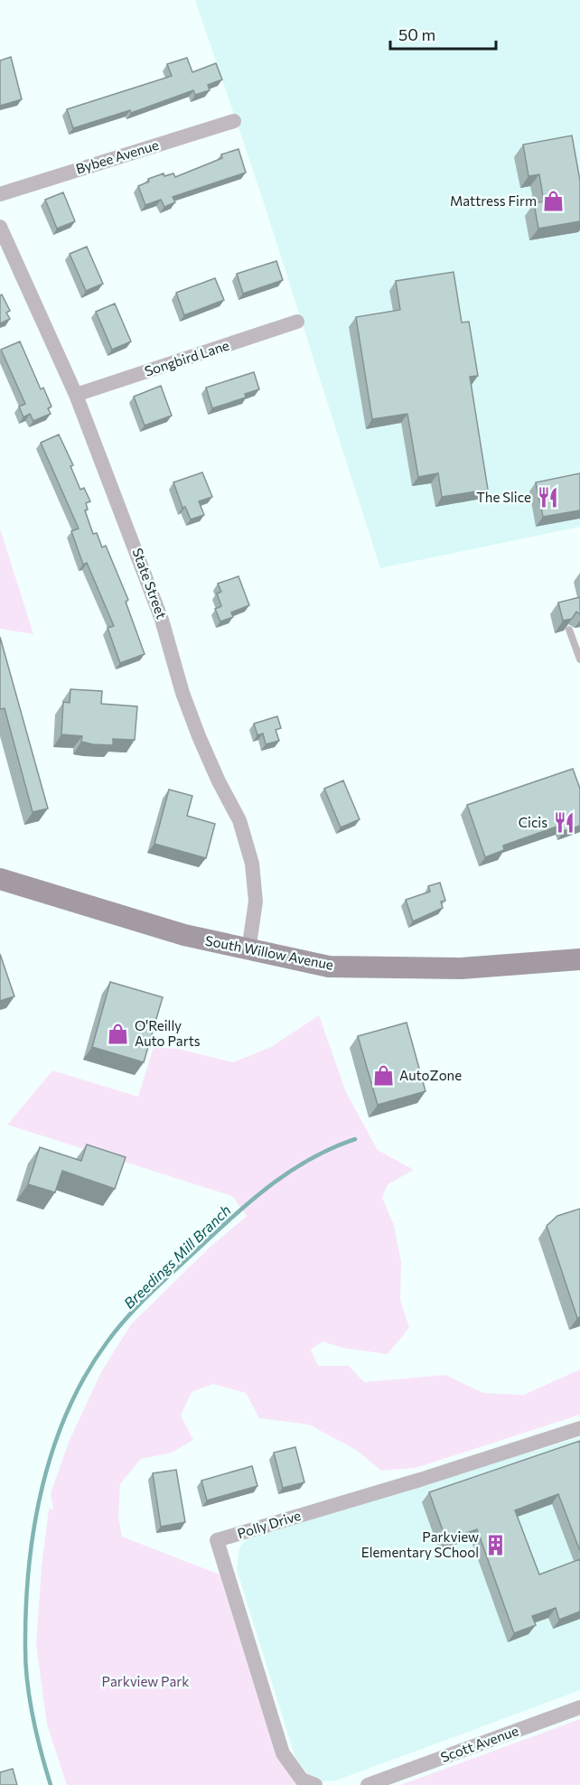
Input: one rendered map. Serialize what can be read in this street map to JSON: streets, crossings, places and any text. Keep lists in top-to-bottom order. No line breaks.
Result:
{"streets":{"main road":["South Willow Avenue"],"street":["Bybee Avenue","Songbird Lane","State Street","Polly Drive","Scott Avenue"]},"crossings":[["Songbird Lane","State Street"],["State Street","South Willow Avenue"]],"water":["Breedings Mill Branch"],"parks":["Parkview Park"],"places":{"shop":["Mattress Firm","O'Reilly Auto Parts","AutoZone"],"restaurant":["The Slice","Cicis"],"building":["Parkview Elementary SChool"]},"scale_bar":"50 m"}
